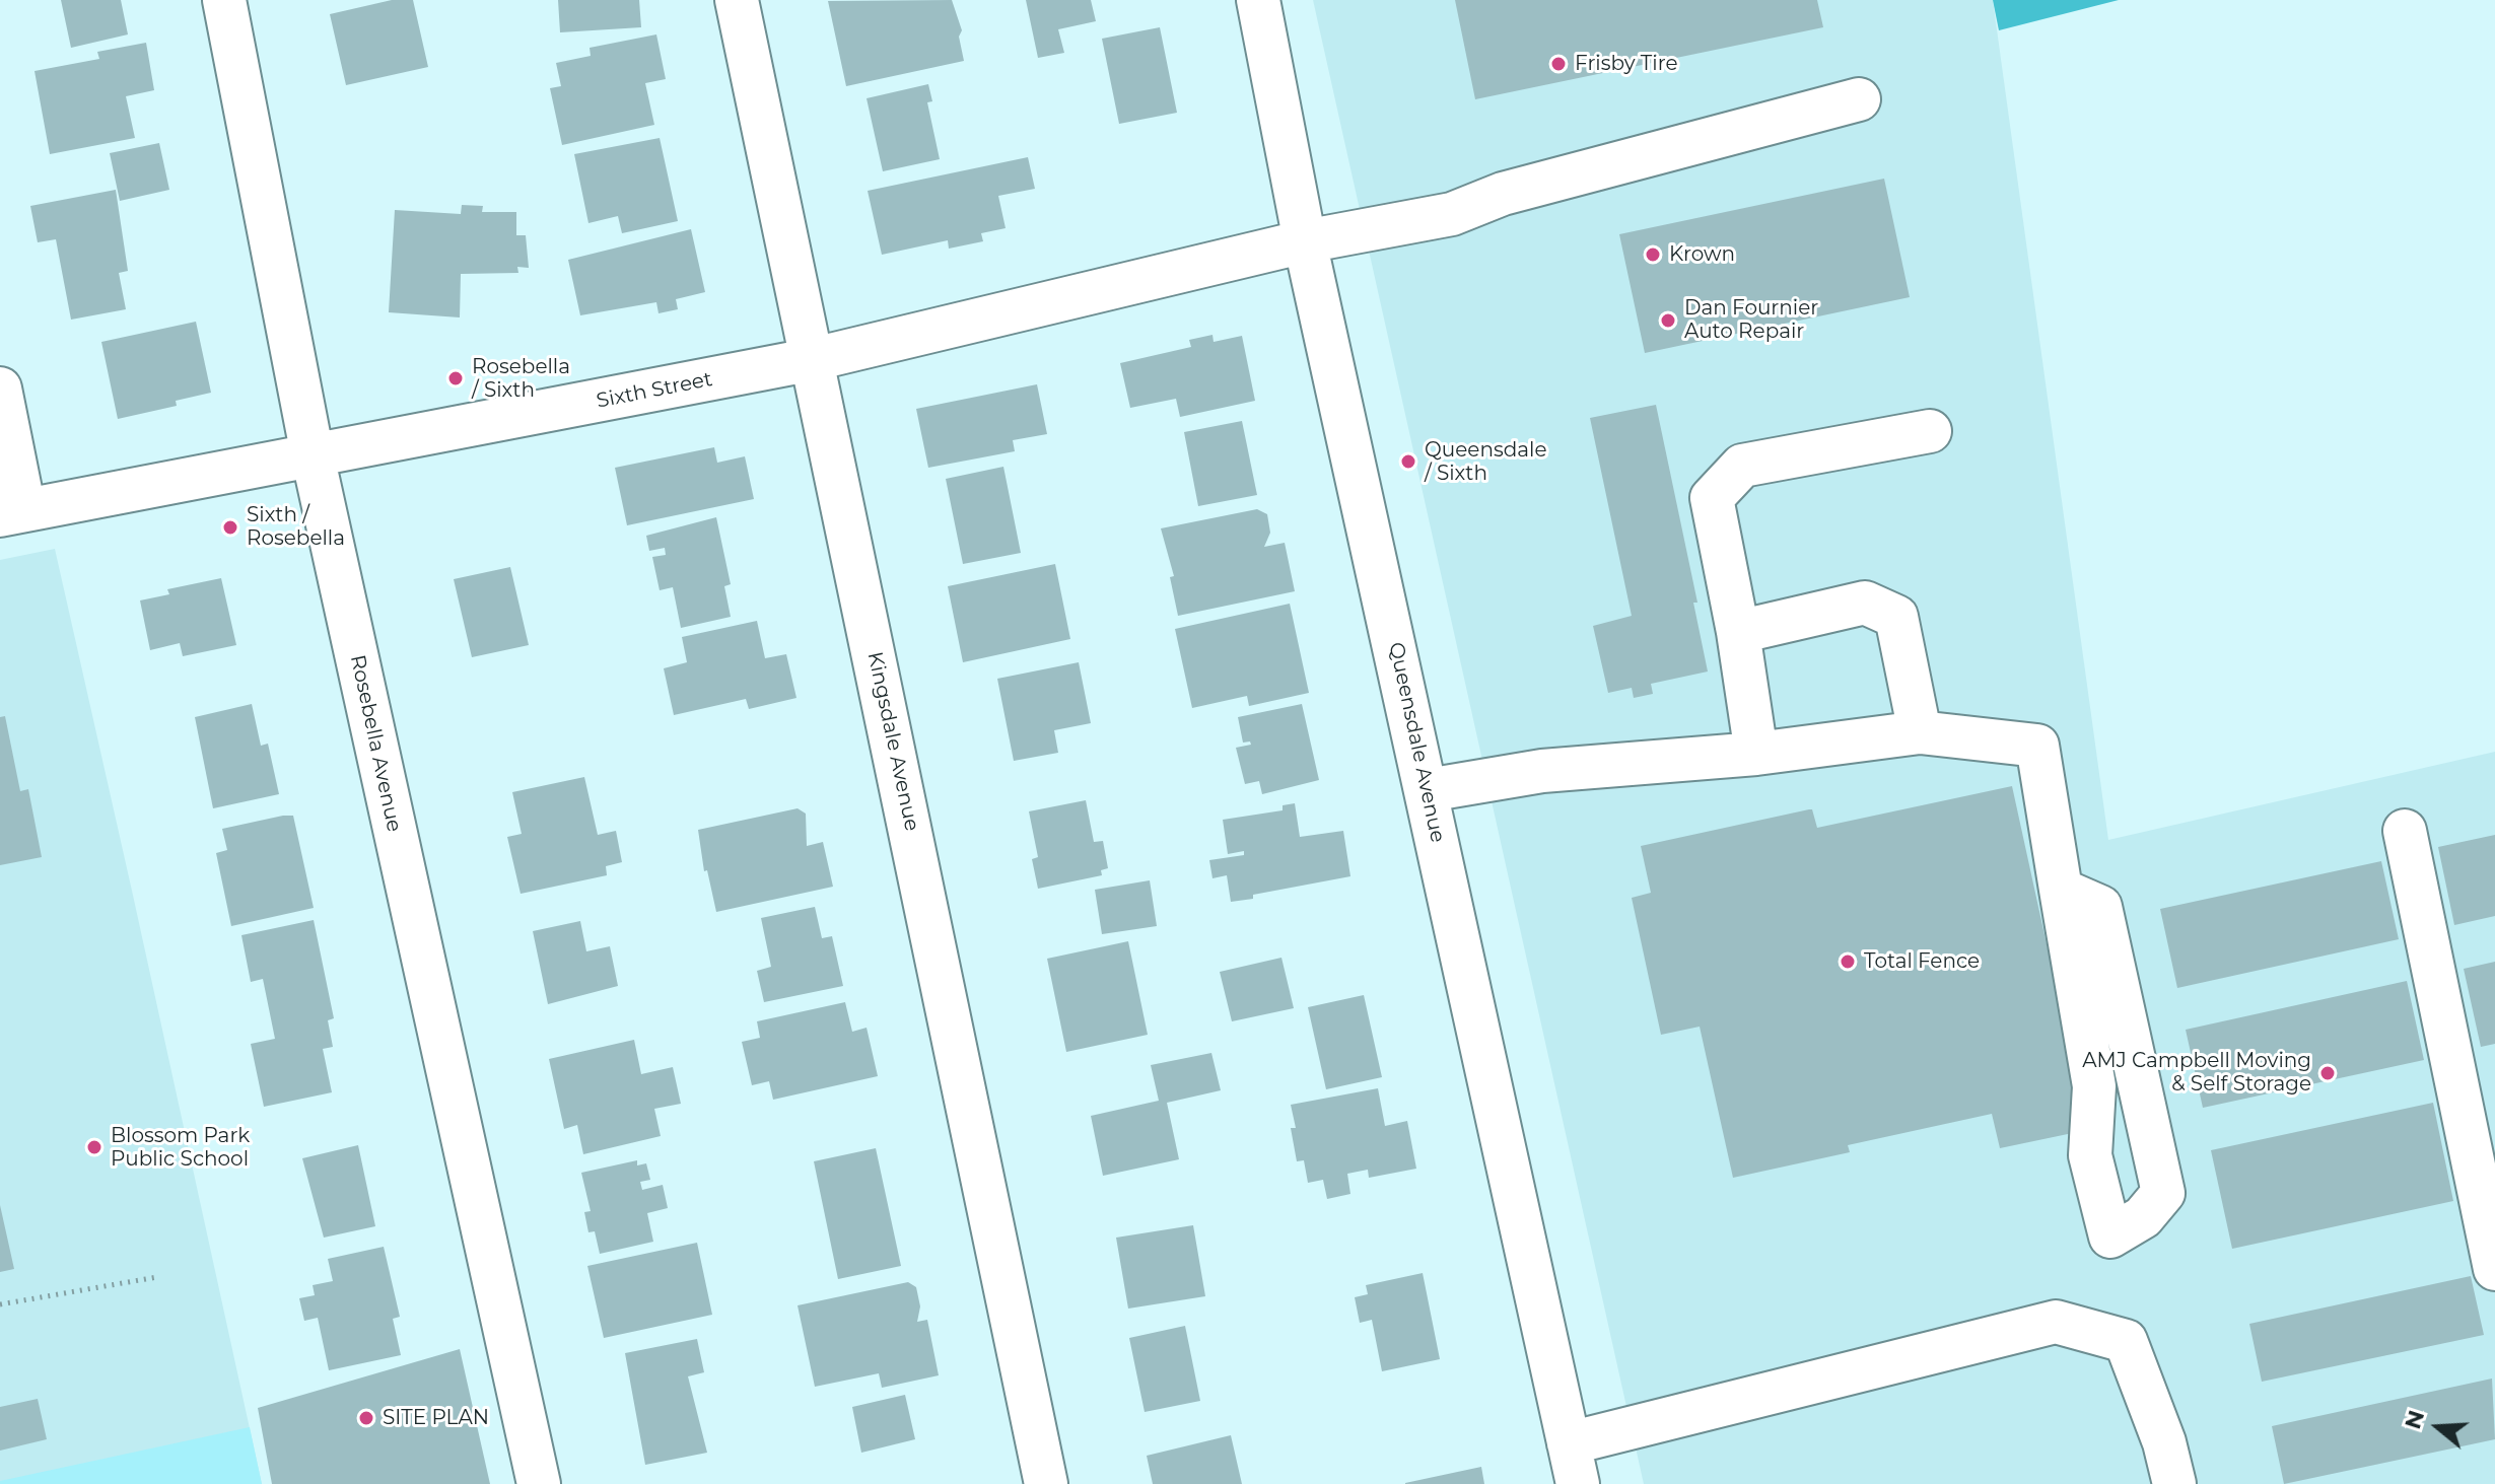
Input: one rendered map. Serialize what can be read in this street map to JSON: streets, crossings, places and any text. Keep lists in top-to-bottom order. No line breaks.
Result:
{"streets":{"street":["Sixth Street","Kingsdale Avenue","Queensdale Avenue","Rosebella Avenue"]},"crossings":[["Sixth Street","Kingsdale Avenue"],["Sixth Street","Queensdale Avenue"],["Sixth Street","Rosebella Avenue"]],"places":["Frisby Tire","Krown","Dan Fournier Auto Repair","Rosebella / Sixth","Queensdale / Sixth","Sixth / Rosebella","Total Fence","AMJ Campbell Moving & Self Storage","Blossom Park Public School","SITE PLAN"],"north":"left"}
